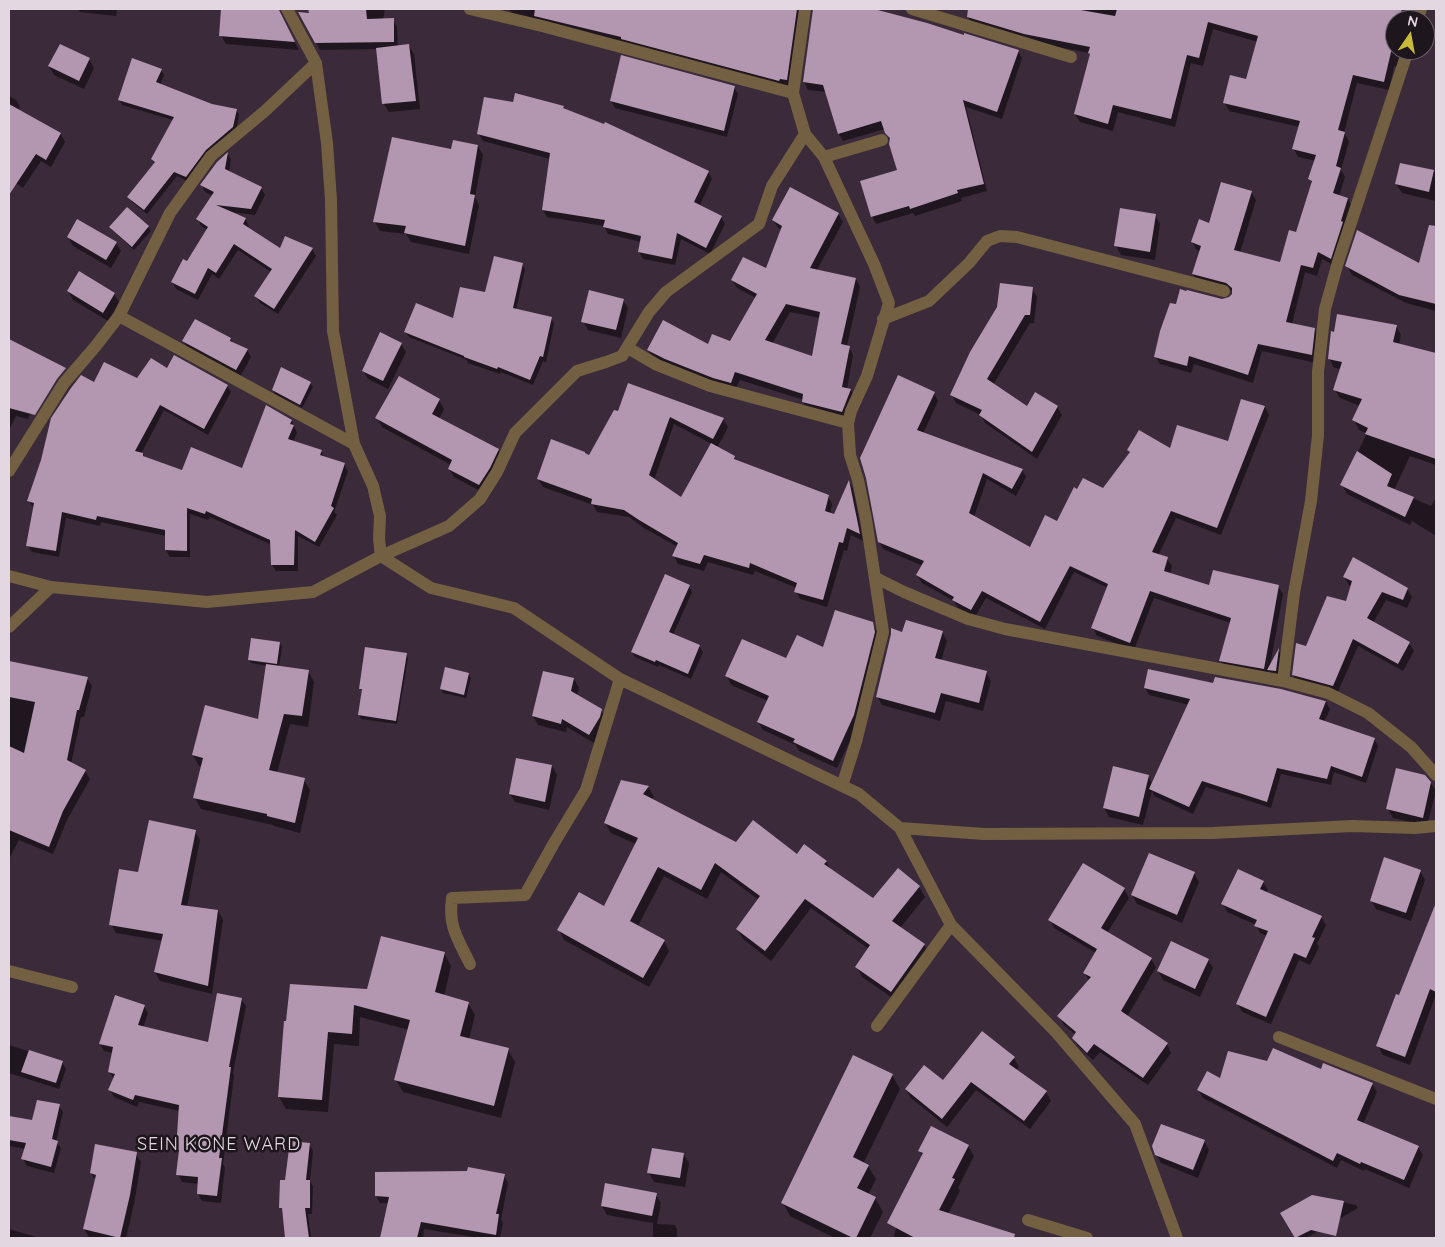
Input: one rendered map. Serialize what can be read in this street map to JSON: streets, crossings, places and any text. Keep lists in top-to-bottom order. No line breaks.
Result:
{"districts":["SEIN KONE WARD"],"north":"top"}
